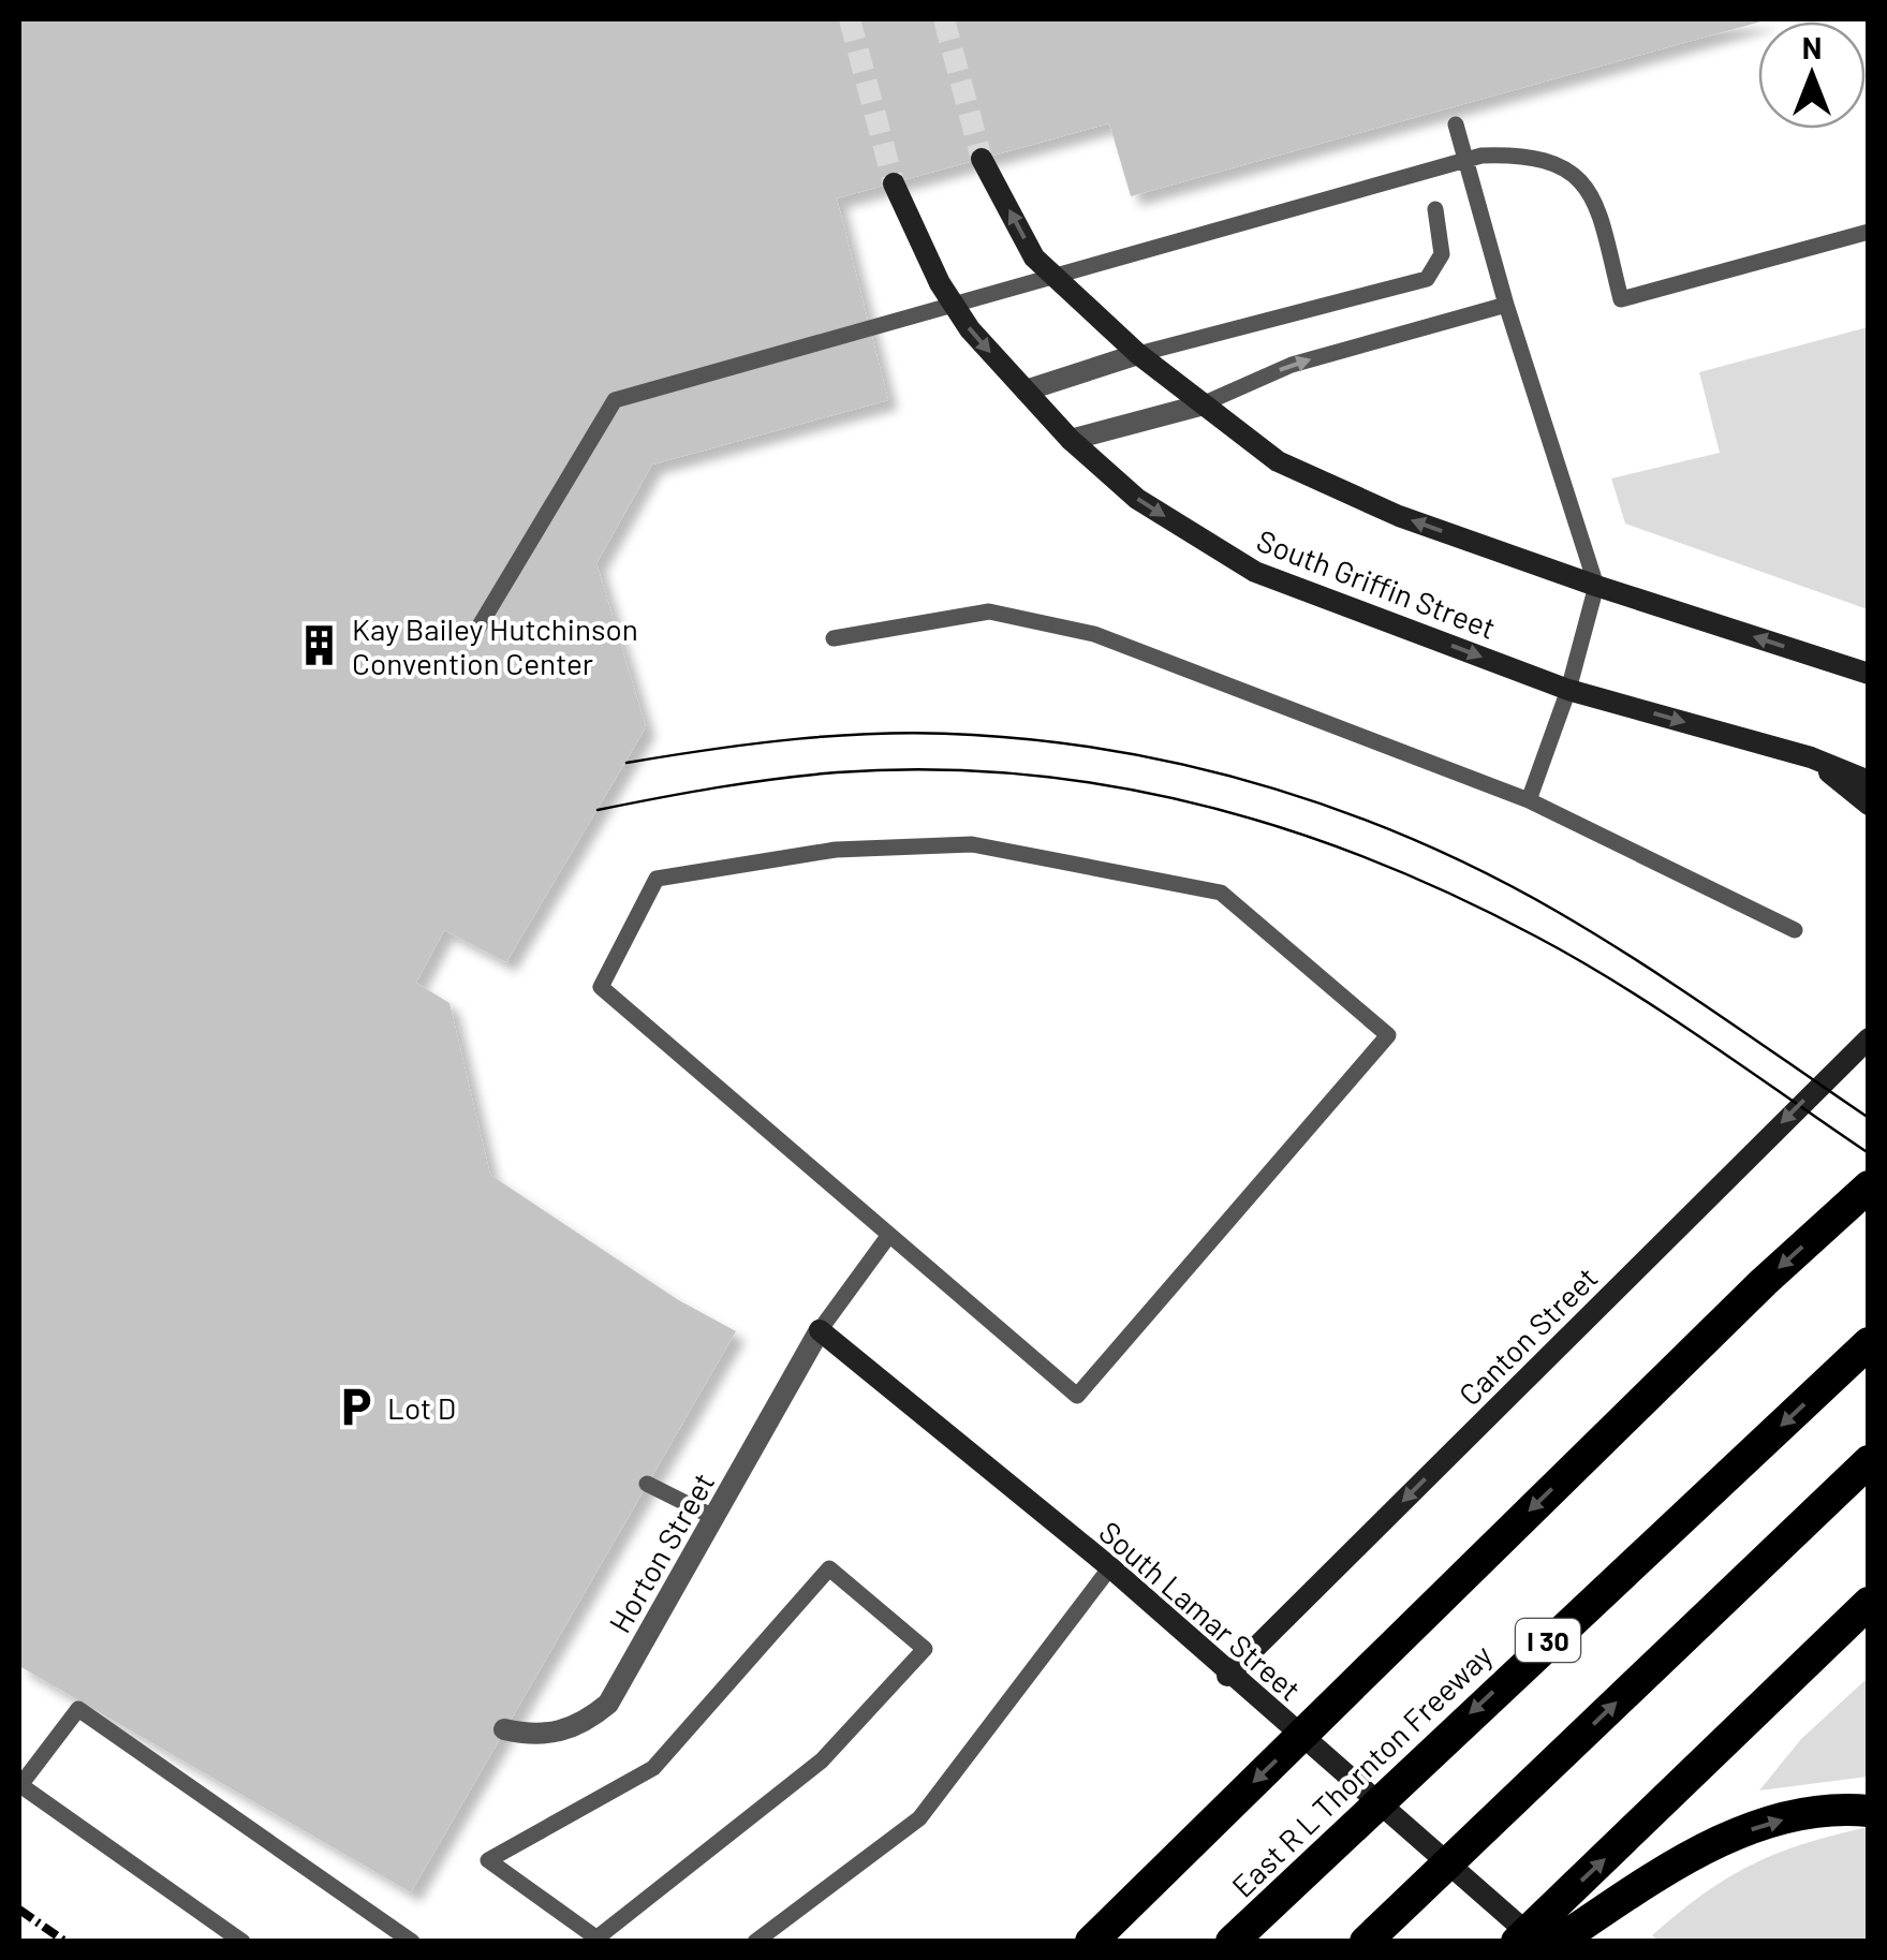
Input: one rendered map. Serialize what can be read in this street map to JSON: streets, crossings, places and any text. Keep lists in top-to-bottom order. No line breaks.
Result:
{"streets":{"highway":["I 30","East R L Thornton Freeway"],"main road":["South Griffin Street","Canton Street","South Lamar Street"],"street":["Horton Street"]},"crossings":[["Canton Street","South Lamar Street"],["Horton Street","South Lamar Street"]],"one_way":["Canton Street"],"places":{"building":["Kay Bailey Hutchinson Convention Center"],"parking":["Lot D"]},"north":"top"}
